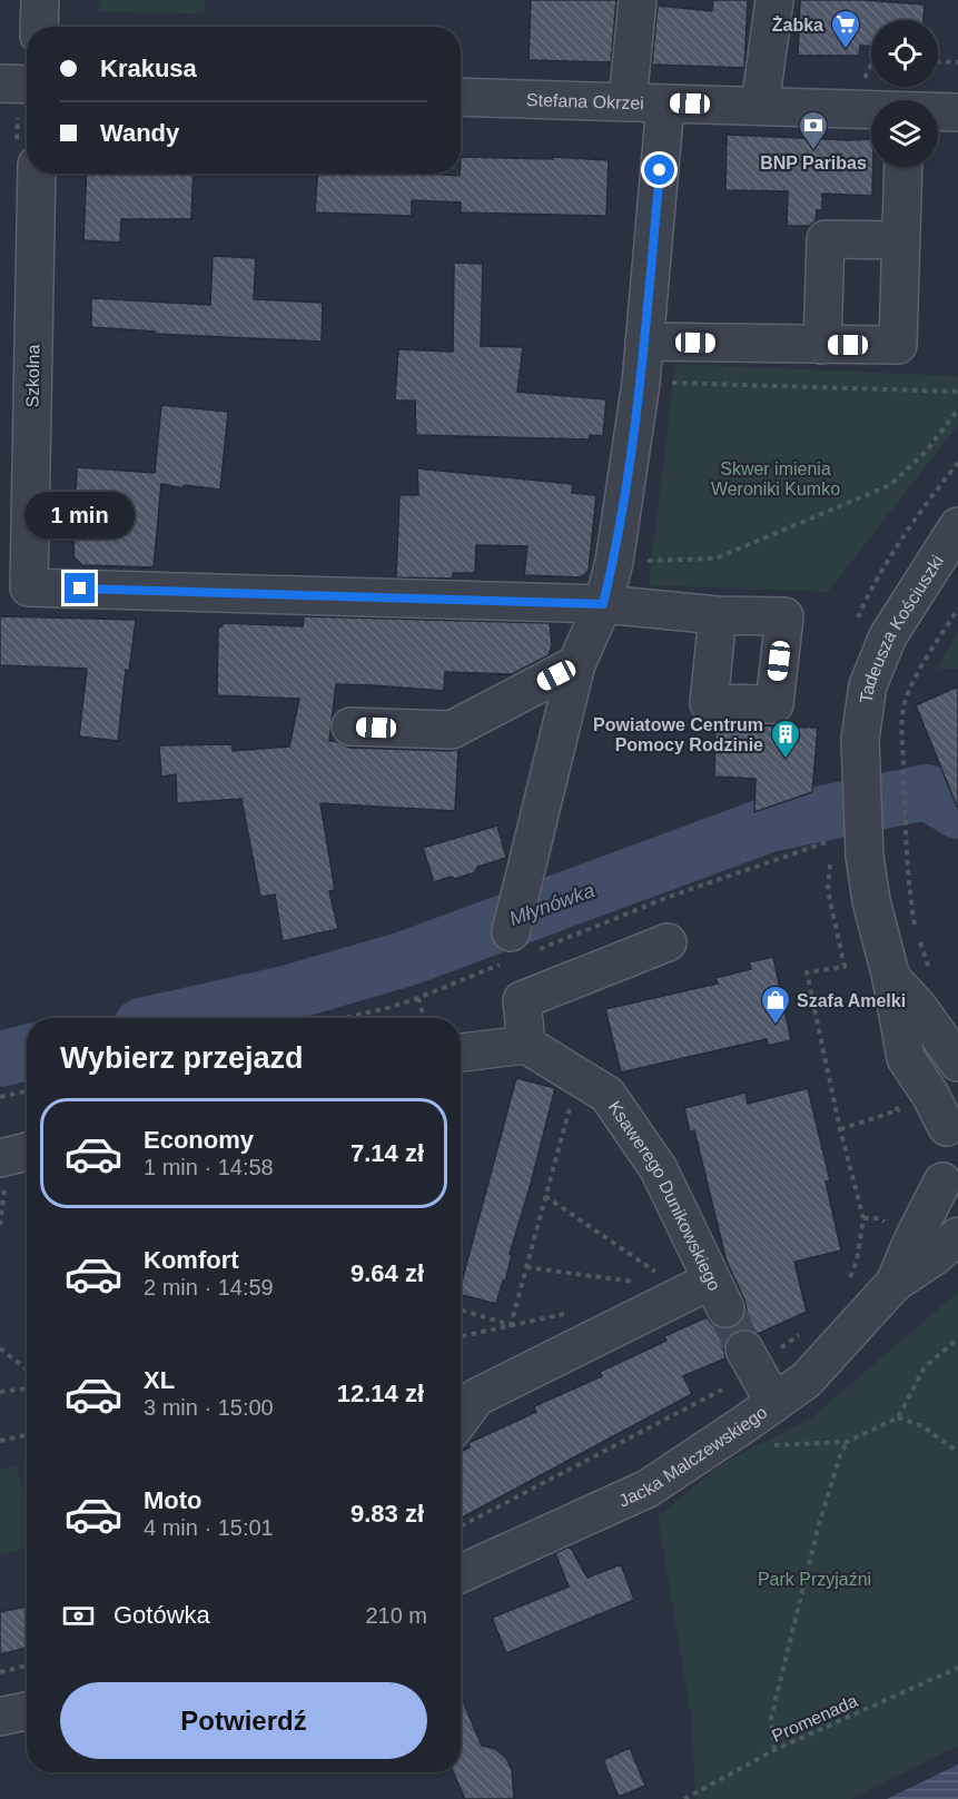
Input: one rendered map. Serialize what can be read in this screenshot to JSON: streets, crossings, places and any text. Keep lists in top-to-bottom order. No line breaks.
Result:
{"streets":{"street":["Stefana Okrzei","Szkolna","Tadeusza Kościuszki","Ksawerego Dunikowskiego","Jacka Malczewskiego"],"path":["Promenada"]},"water":["Młynówka"],"parks":["Skwer imienia Weroniki Kumko","Park Przyjaźni"],"places":{"supermarket":["Żabka"],"bank":["BNP Paribas"],"building":["Powiatowe Centrum Pomocy Rodzinie"],"shop":["Szafa Amelki"]},"page":{"banner":["Krakusa","Wandy"],"bubble":"1 min","heading":"Wybierz przejazd","list":[{"name":"Economy","note":"1 min · 14:58","value":"7.14 zł"},{"name":"Komfort","note":"2 min · 14:59","value":"9.64 zł"},{"name":"XL","note":"3 min · 15:00","value":"12.14 zł"},{"name":"Moto","note":"4 min · 15:01","value":"9.83 zł"}],"pay":["Gotówka","210 m"],"buttons":"Potwierdź"}}
